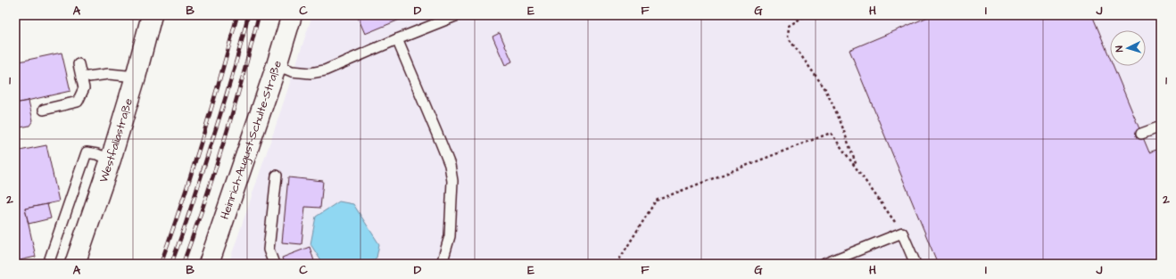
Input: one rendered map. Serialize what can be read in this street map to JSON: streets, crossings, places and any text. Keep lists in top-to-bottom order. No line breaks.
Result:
{"streets":{"street":["Westfaliastraße","Heinrich-August-Schulte-Straße"]},"north":"left","grid":{"columns":["A","B","C","D","E","F","G","H","I","J"],"rows":["1","2"]}}
